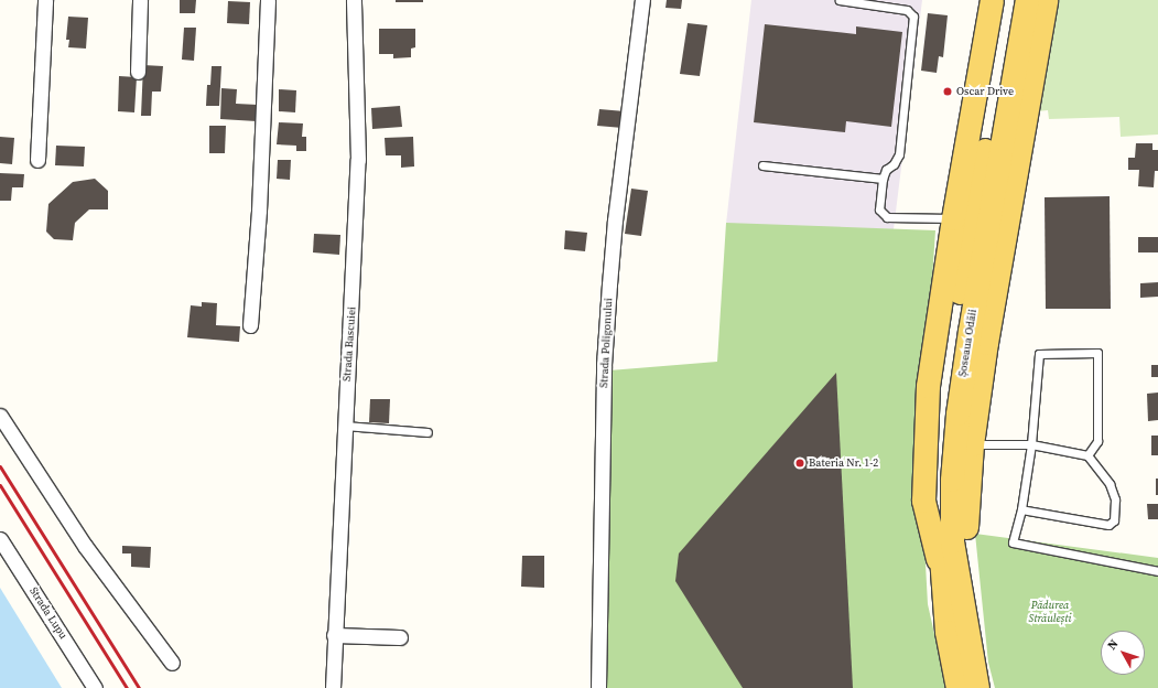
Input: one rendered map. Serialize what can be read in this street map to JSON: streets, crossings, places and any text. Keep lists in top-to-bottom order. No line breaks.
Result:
{"streets":{"main road":["Șoseaua Odăii"],"street":["Strada Poligonului","Strada Bascuiei","Strada Lupu"]},"parks":["Pădurea Străulești"],"places":["Oscar Drive","Bateria Nr. 1-2"],"north":"top left"}
